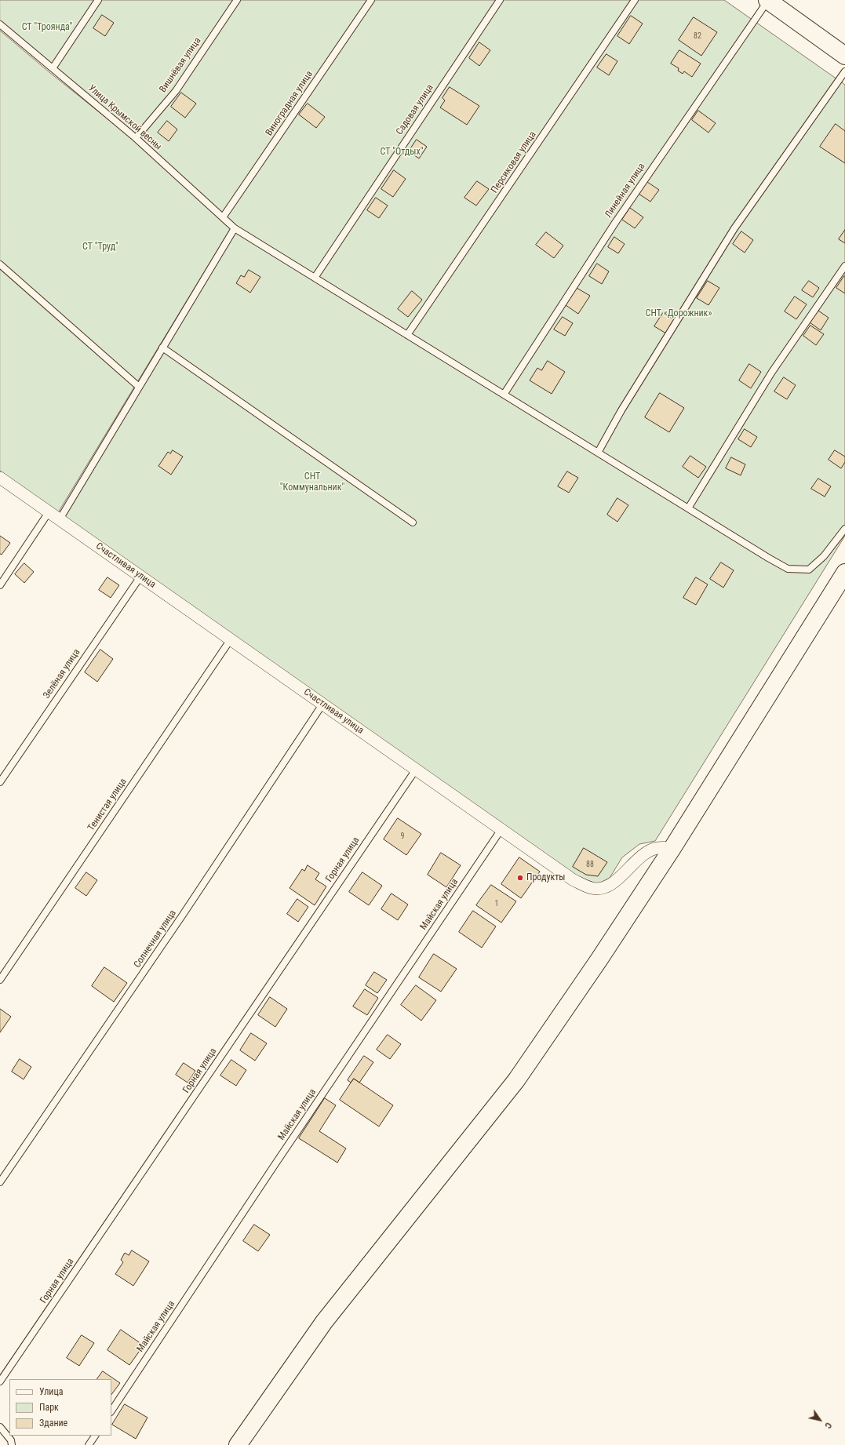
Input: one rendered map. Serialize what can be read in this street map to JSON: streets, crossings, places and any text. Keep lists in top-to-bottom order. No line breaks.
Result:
{"streets":{"street":["Счастливая улица"],"lane":["Вишнёвая улица","Виноградная улица","Садовая улица","Улица Крымской весны","Персиковая улица","Линейная улица","Зелёная улица","Тенистая улица","Горная улица","Майская улица","Солнечная улица"]},"crossings":[["Вишнёвая улица","Улица Крымской весны"],["Виноградная улица","Улица Крымской весны"],["Садовая улица","Улица Крымской весны"],["Улица Крымской весны","Персиковая улица"],["Улица Крымской весны","Линейная улица"],["Счастливая улица","Зелёная улица"],["Счастливая улица","Тенистая улица"],["Счастливая улица","Горная улица"],["Счастливая улица","Майская улица"],["Счастливая улица","Солнечная улица"]],"parks":["СТ \"Троянда\"","СТ \"Отдых\"","СТ \"Труд\"","СНТ «Дорожник»","СНТ \"Коммунальник\""],"places":["Продукты"],"house_numbers":["82","9","88","1"],"legend":["Улица","Парк","Здание"],"north":"bottom right"}
